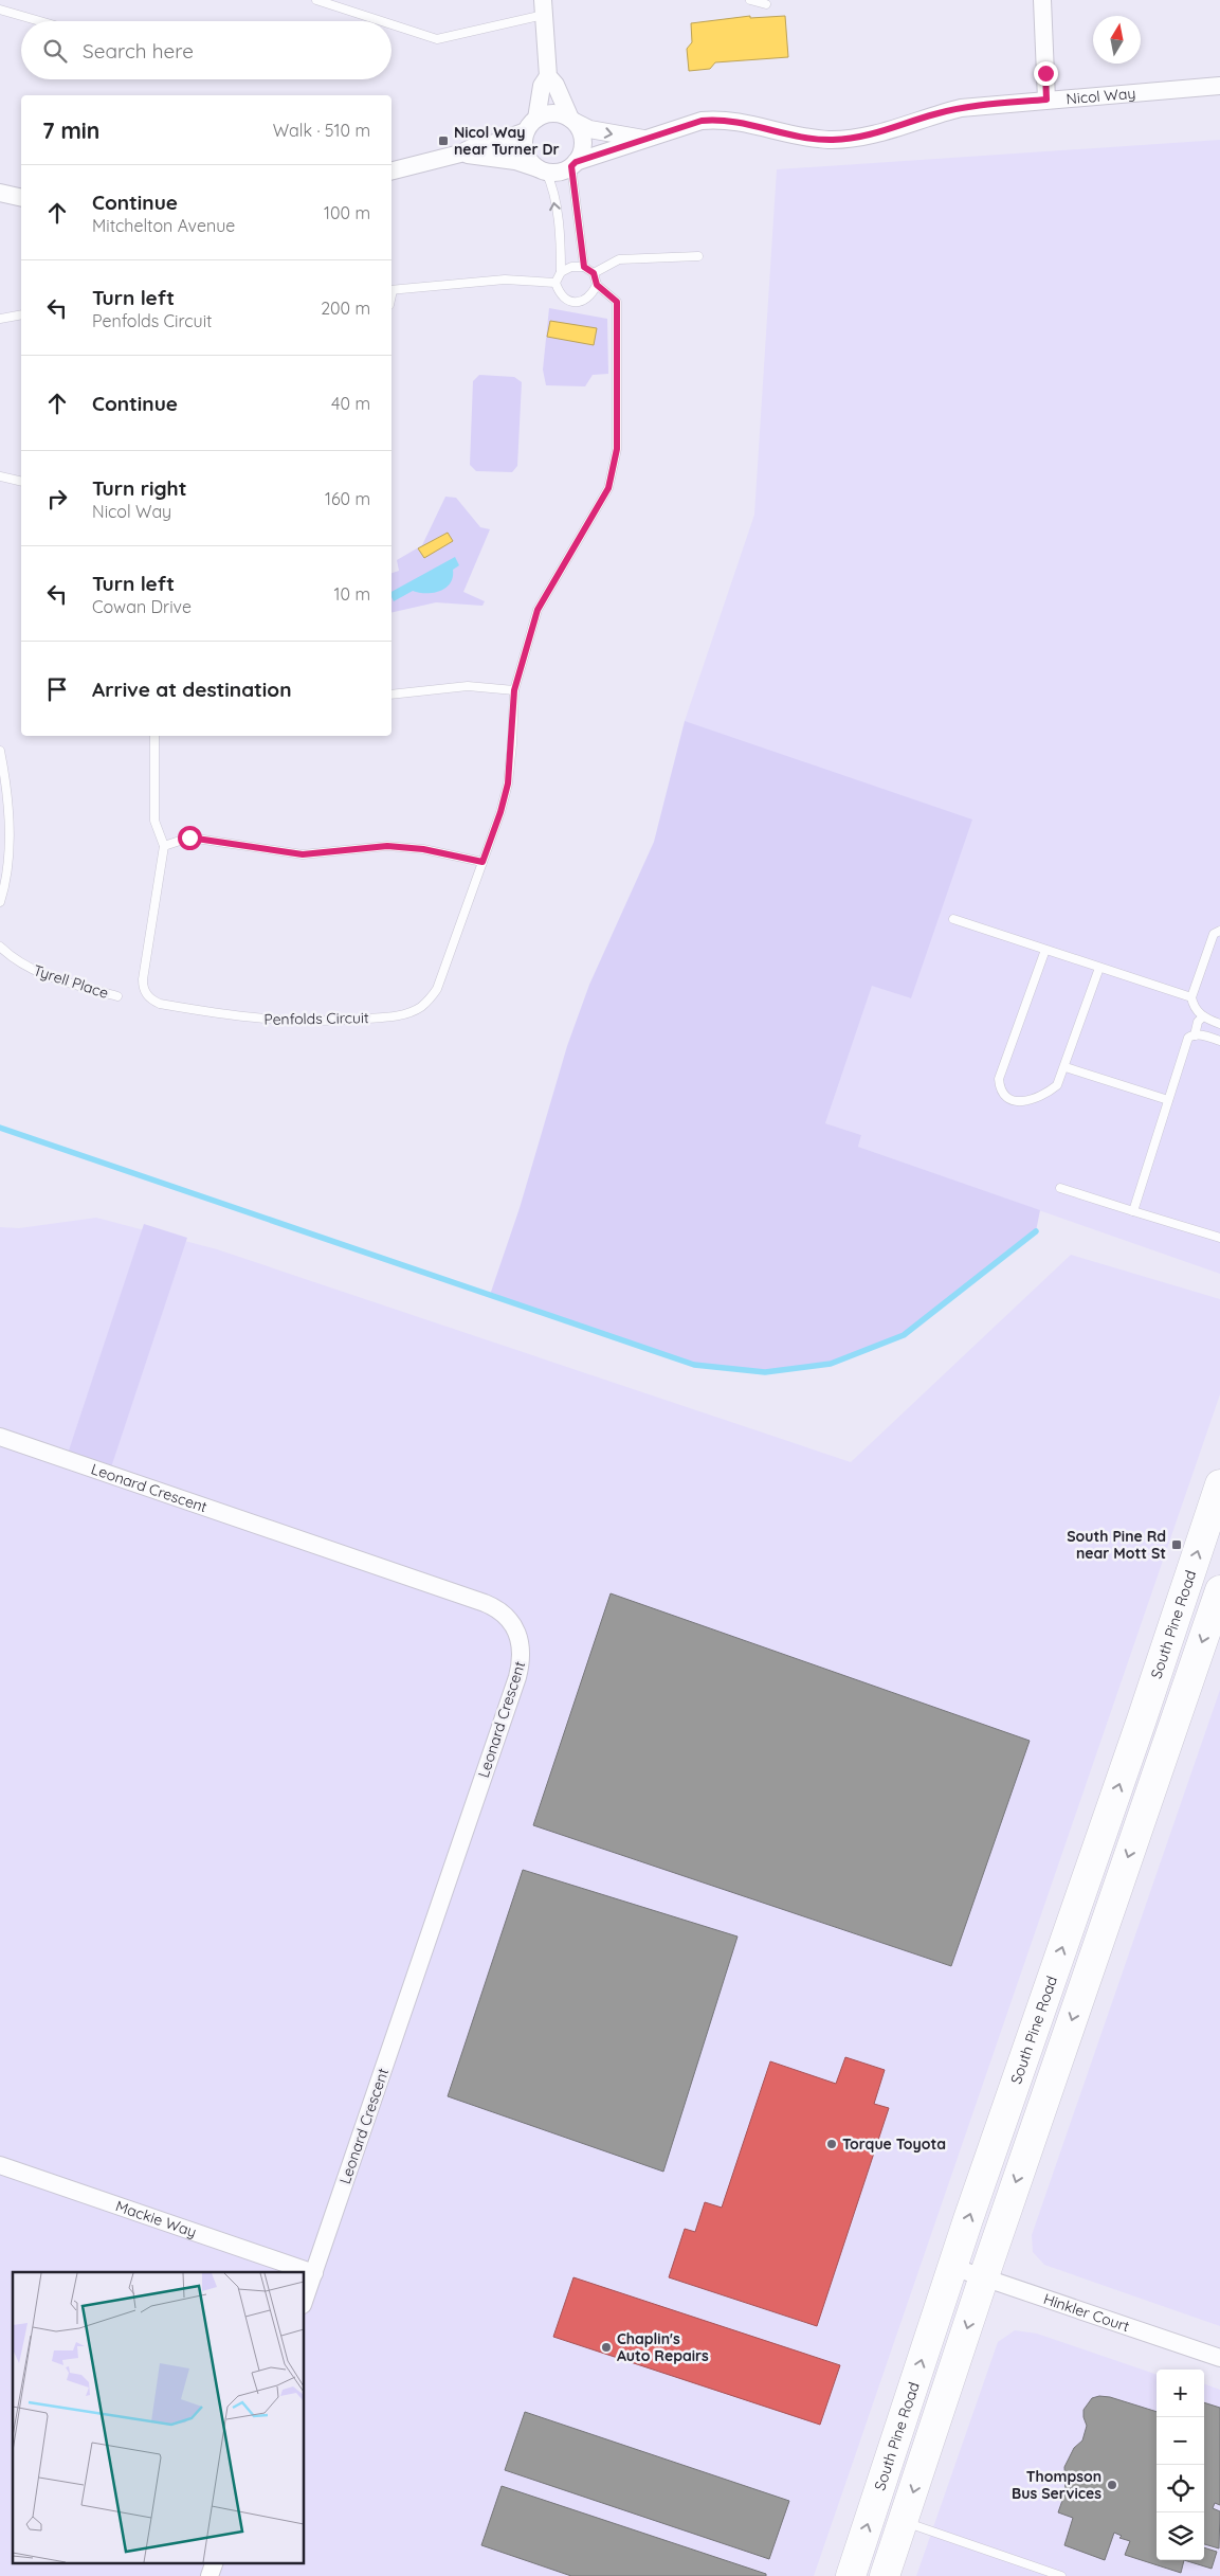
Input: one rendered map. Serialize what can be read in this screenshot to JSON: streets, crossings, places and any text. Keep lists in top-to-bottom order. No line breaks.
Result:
{"streets":{"highway":["South Pine Road"],"street":["Nicol Way","Leonard Crescent","Mackie Way","Hinkler Court"],"lane":["Tyrell Place","Penfolds Circuit"]},"crossings":[["Leonard Crescent","Mackie Way"],["South Pine Road","Hinkler Court"]],"places":{"transit":["Nicol Way near Turner Dr","South Pine Rd near Mott St"],"other":["Torque Toyota","Chaplin's Auto Repairs","Thompson Bus Services"]},"north":"top","page":{"search":"Search here","heading":["7 min","Walk · 510 m"],"list":[["Continue","Mitchelton Avenue","100 m"],["Turn left","Penfolds Circuit","200 m"],["Continue","40 m"],["Turn right","Nicol Way","160 m"],["Turn left","Cowan Drive","10 m"],"Arrive at destination"],"map_buttons":["+","−"]}}
